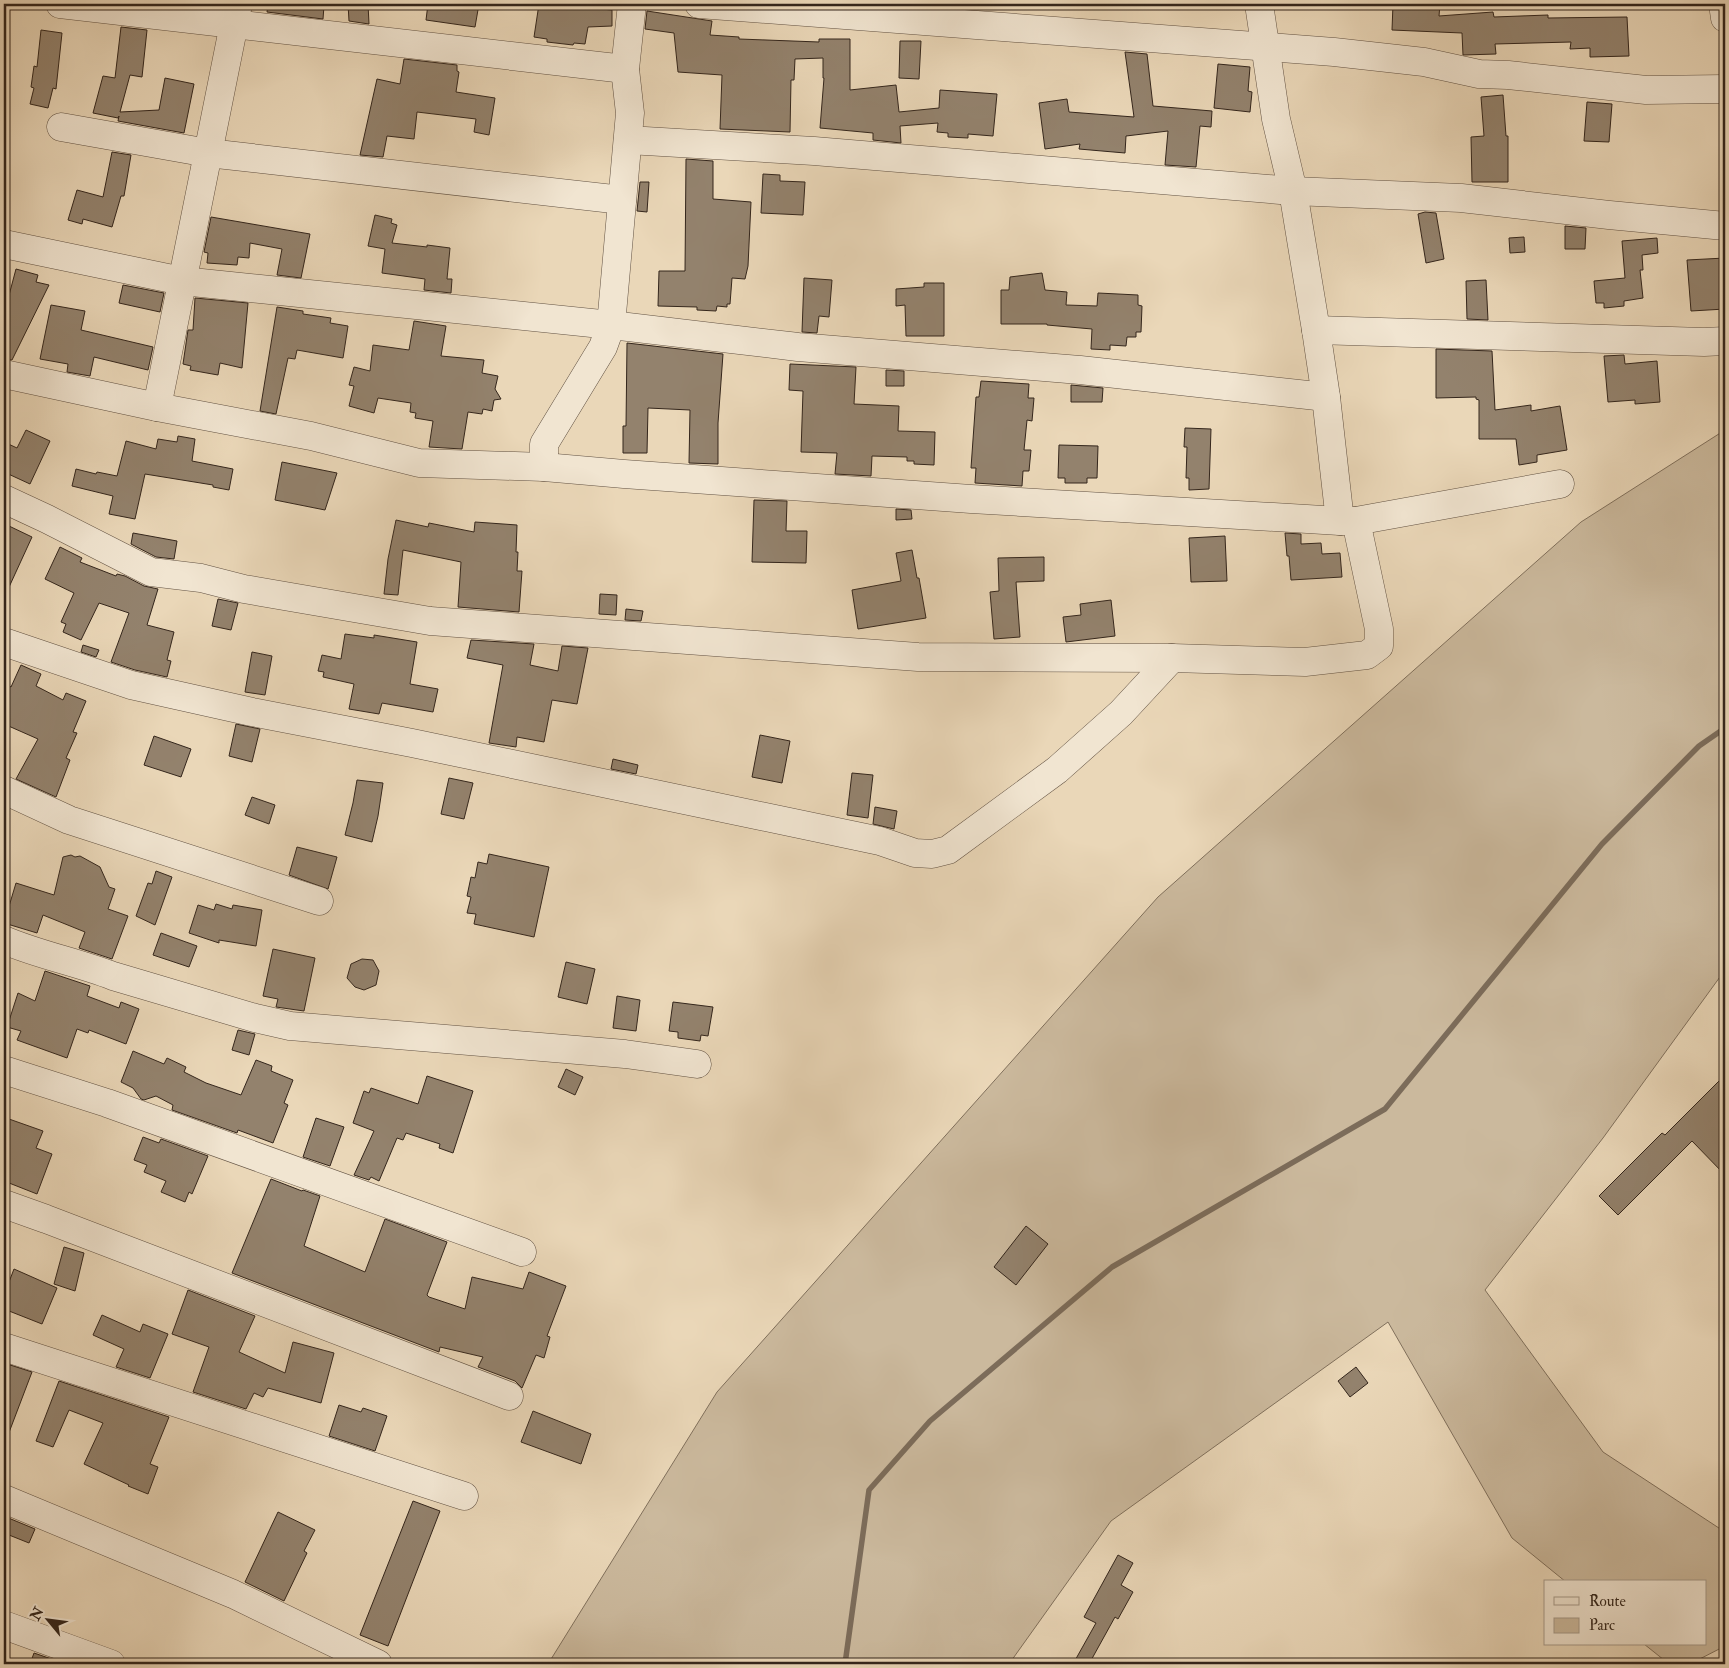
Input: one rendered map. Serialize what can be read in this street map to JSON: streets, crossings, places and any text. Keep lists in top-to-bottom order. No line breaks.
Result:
{"legend":["Route","Parc"],"north":"top left"}
